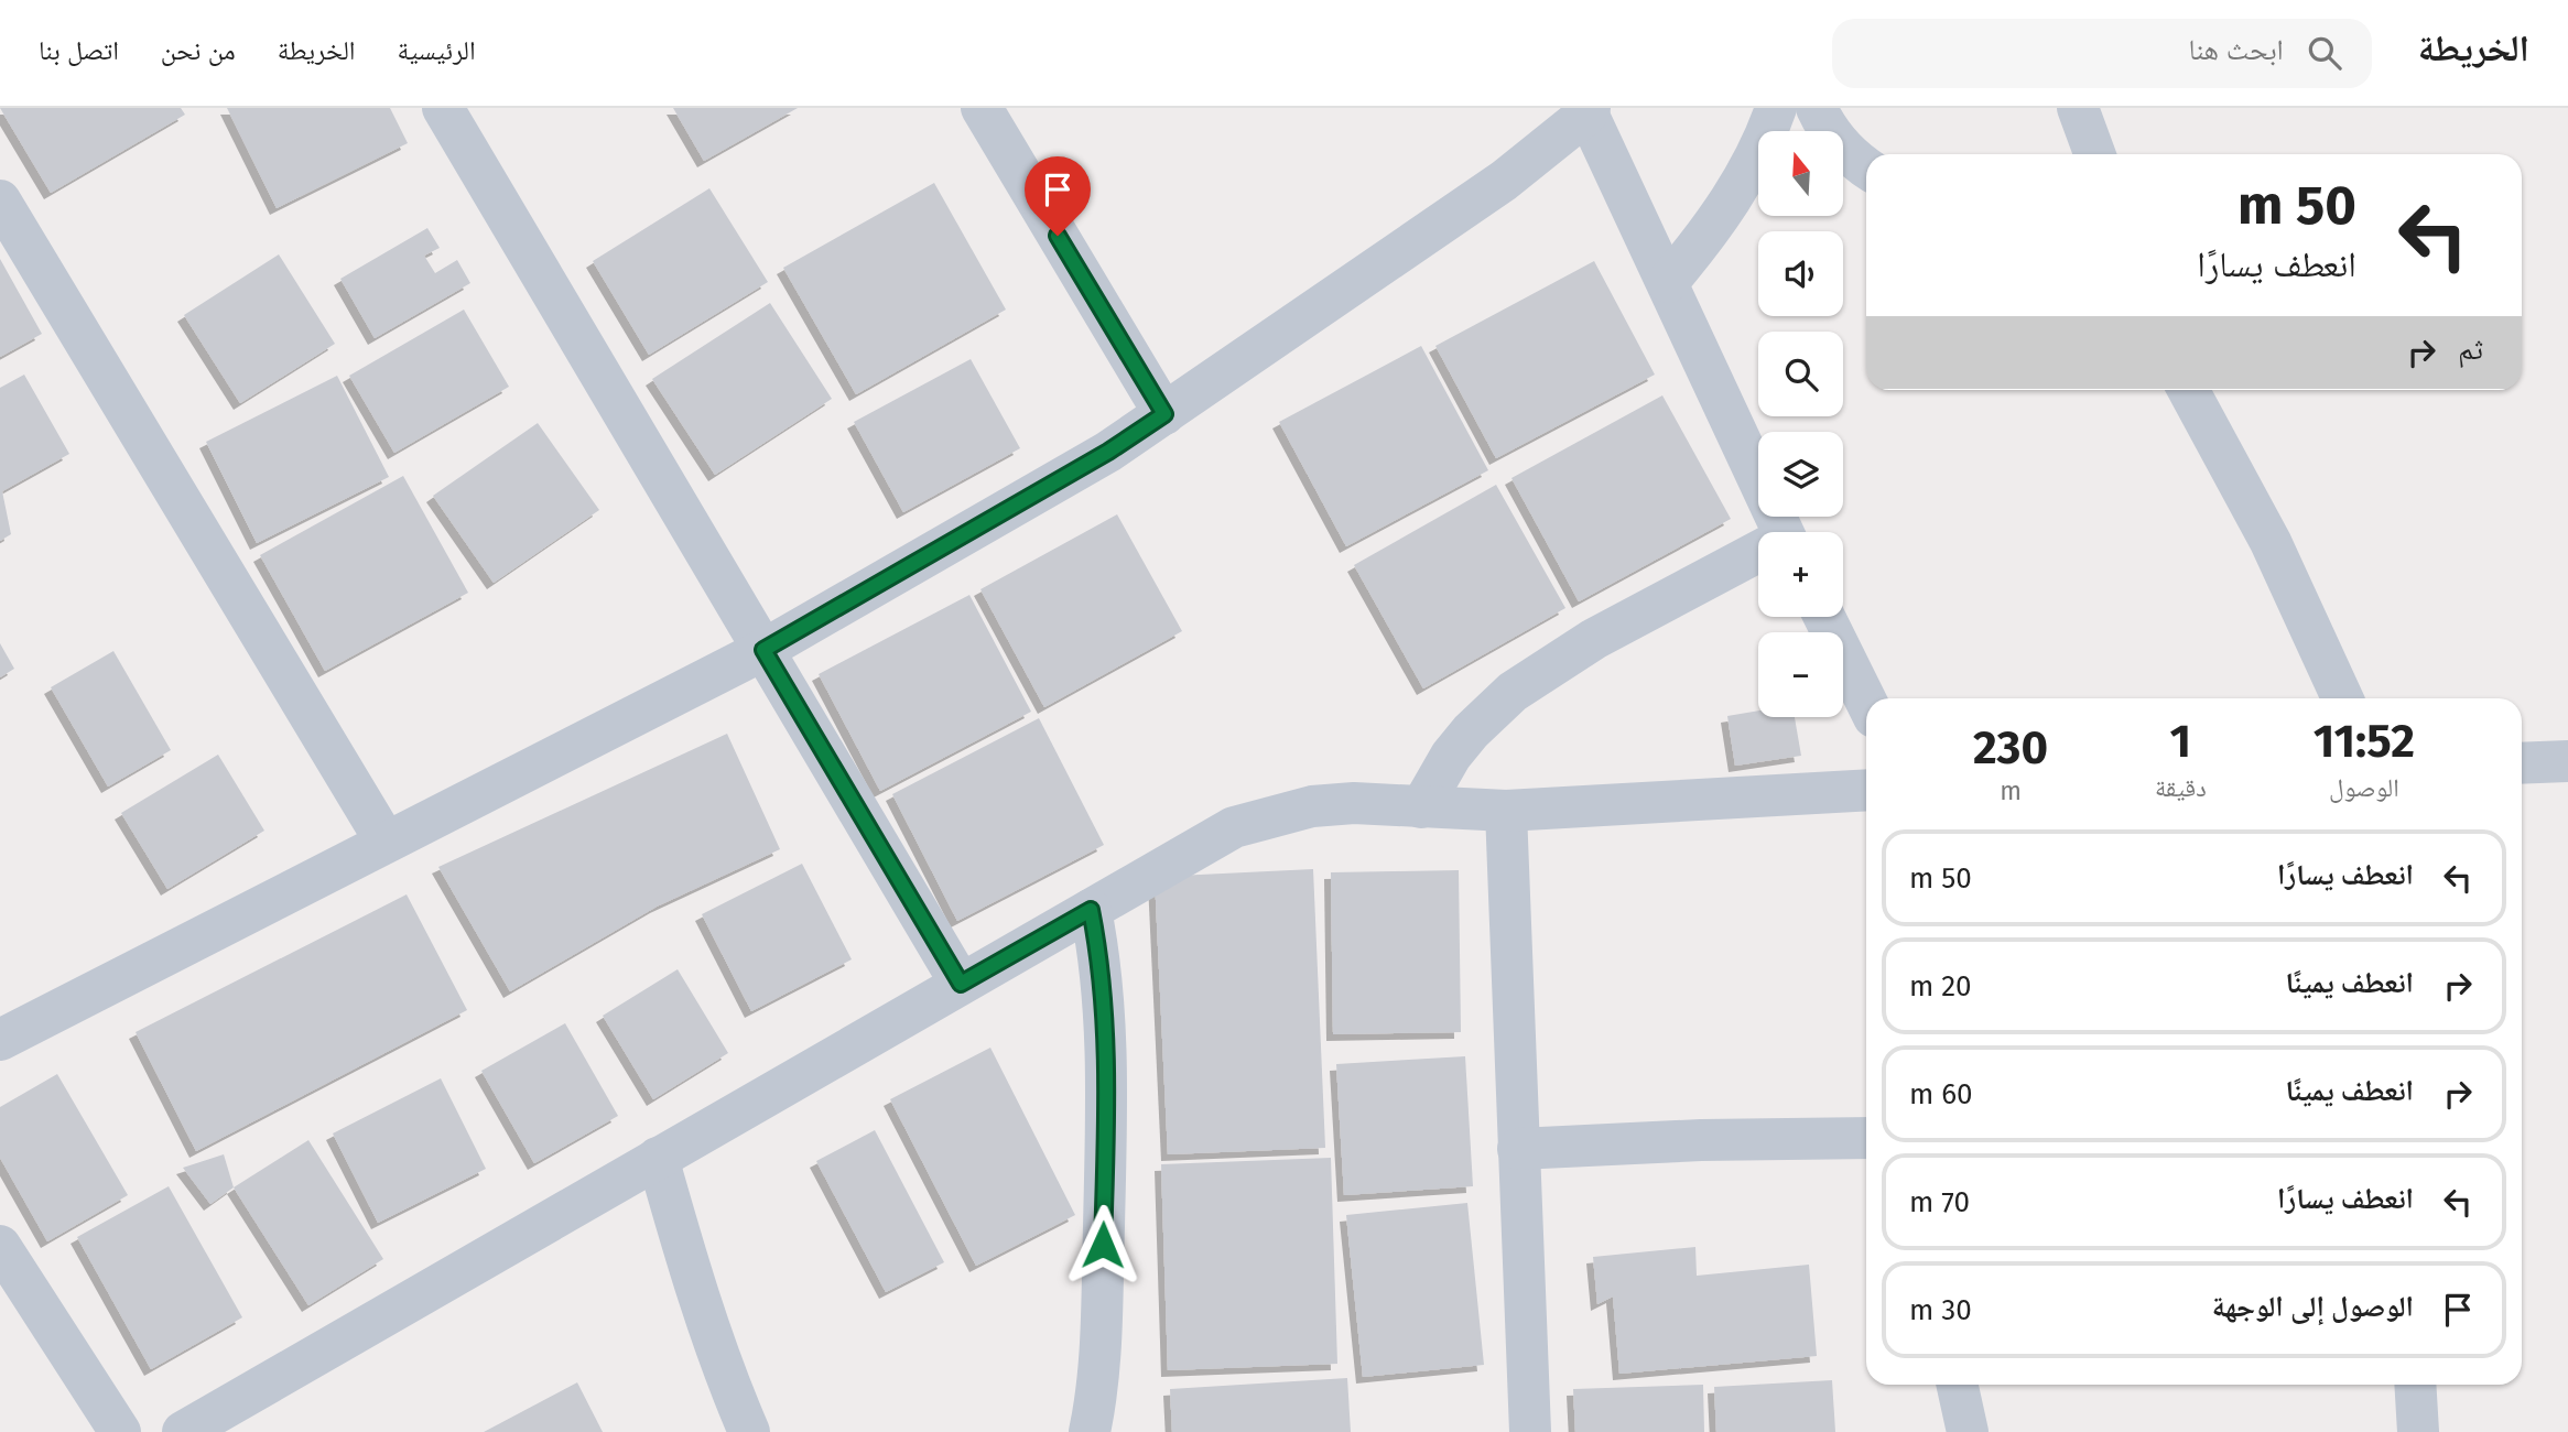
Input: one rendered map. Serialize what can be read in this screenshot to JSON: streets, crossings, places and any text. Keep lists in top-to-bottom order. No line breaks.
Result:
{"north":"top","page":{"header":"الخريطة","search":"ابحث هنا","nav":["الرئيسية","الخريطة","من نحن","اتصل بنا"],"map_buttons":["+","−"],"turn":["50 m","انعطف يسارًا"],"then":"ثم","eta":["11:52","الوصول","1","دقيقة","230","m"],"list":[{"name":"انعطف يسارًا","value":"50 m"},{"name":"انعطف يمينًا","value":"20 m"},{"name":"انعطف يمينًا","value":"60 m"},{"name":"انعطف يسارًا","value":"70 m"},{"name":"الوصول إلى الوجهة","value":"30 m"}]}}
